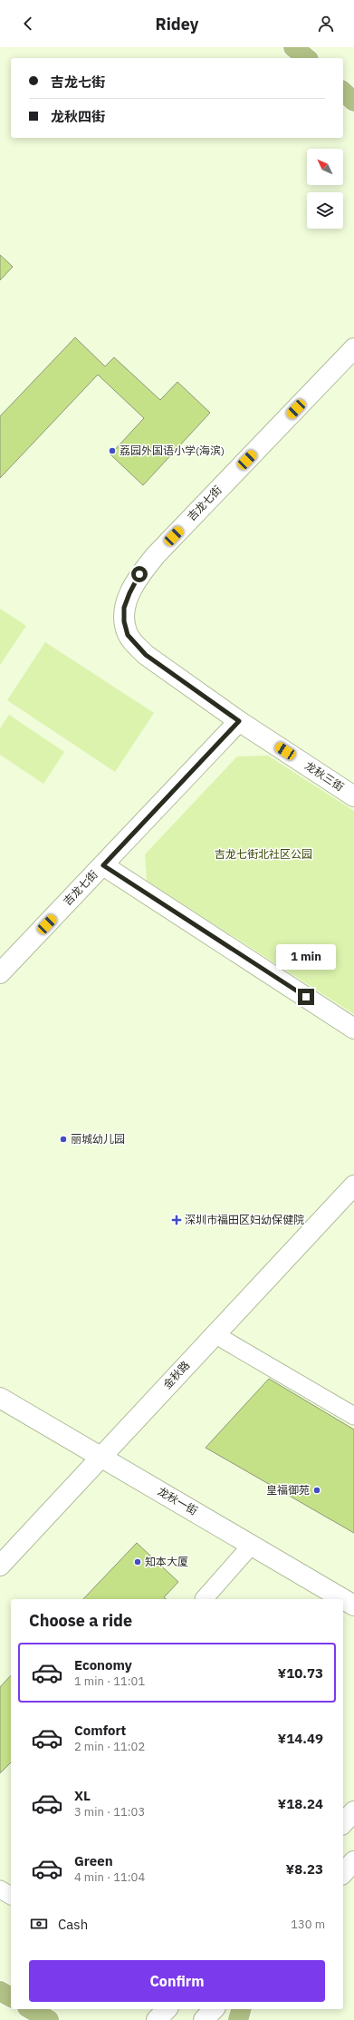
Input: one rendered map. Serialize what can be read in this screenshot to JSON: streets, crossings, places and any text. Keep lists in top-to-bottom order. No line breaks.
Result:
{"streets":{"street":["吉龙七街","龙秋三街","金秋路","龙秋一街"]},"crossings":[["吉龙七街","龙秋三街"],["金秋路","龙秋一街"]],"parks":["吉龙七街北社区公园"],"places":{"other":["荔园外国语小学(海滨)","丽城幼儿园","皇福御苑","知本大厦"],"health":["深圳市福田区妇幼保健院"]},"north":"top left","page":{"header":"Ridey","banner":["吉龙七街","龙秋四街"],"bubble":"1 min","heading":"Choose a ride","list":[{"name":"Economy","note":"1 min · 11:01","value":"¥10.73"},{"name":"Comfort","note":"2 min · 11:02","value":"¥14.49"},{"name":"XL","note":"3 min · 11:03","value":"¥18.24"},{"name":"Green","note":"4 min · 11:04","value":"¥8.23"}],"pay":["Cash","130 m"],"buttons":"Confirm"}}
